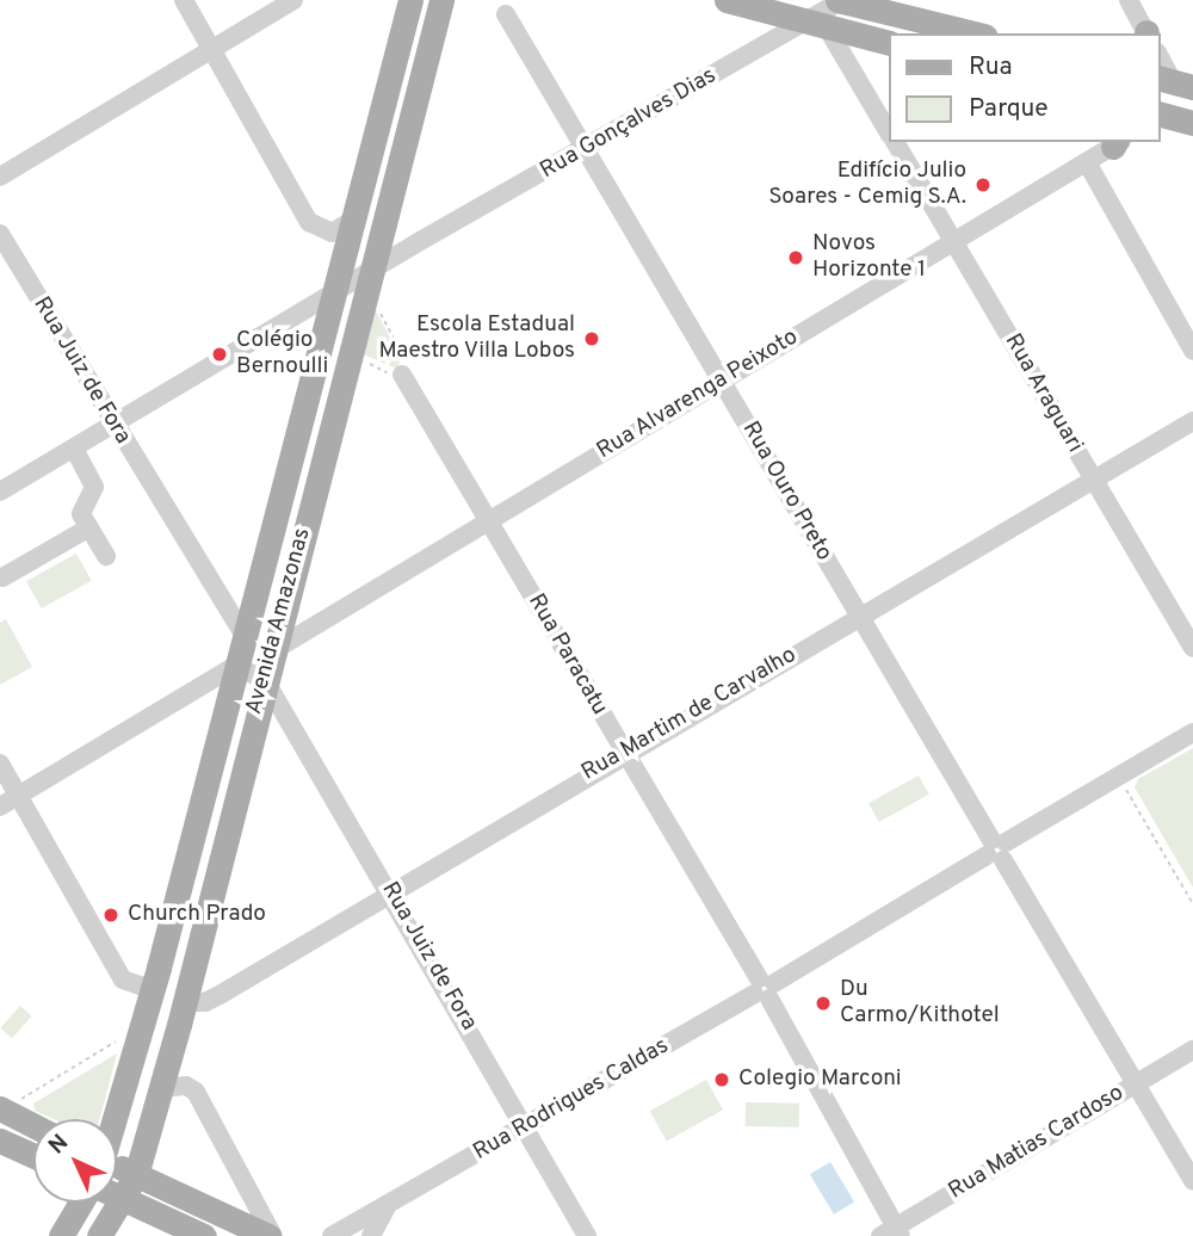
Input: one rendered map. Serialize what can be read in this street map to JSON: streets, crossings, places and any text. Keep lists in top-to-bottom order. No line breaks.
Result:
{"streets":{"main road":["Avenida Amazonas"],"street":["Rua Gonçalves Dias","Rua Juiz de Fora","Rua Araguari","Rua Alvarenga Peixoto","Rua Ouro Preto","Rua Paracatu","Rua Martim de Carvalho","Rua Rodrigues Caldas","Rua Matias Cardoso"]},"crossings":[["Rua Gonçalves Dias","Rua Juiz de Fora"],["Rua Gonçalves Dias","Rua Araguari"],["Rua Gonçalves Dias","Rua Ouro Preto"],["Rua Gonçalves Dias","Avenida Amazonas"],["Rua Juiz de Fora","Avenida Amazonas"],["Rua Juiz de Fora","Rua Martim de Carvalho"],["Rua Juiz de Fora","Rua Rodrigues Caldas"],["Rua Araguari","Rua Alvarenga Peixoto"],["Rua Araguari","Rua Martim de Carvalho"],["Rua Alvarenga Peixoto","Rua Ouro Preto"],["Rua Alvarenga Peixoto","Avenida Amazonas"],["Rua Alvarenga Peixoto","Rua Paracatu"],["Rua Ouro Preto","Rua Martim de Carvalho"],["Rua Ouro Preto","Rua Rodrigues Caldas"],["Rua Ouro Preto","Rua Matias Cardoso"],["Avenida Amazonas","Rua Martim de Carvalho"],["Rua Paracatu","Rua Martim de Carvalho"],["Rua Paracatu","Rua Rodrigues Caldas"],["Rua Paracatu","Rua Matias Cardoso"]],"places":["Edifício Julio Soares - Cemig S.A.","Novos Horizonte 1","Escola Estadual Maestro Villa Lobos","Colégio Bernoulli","Church Prado","Du Carmo/Kithotel","Colegio Marconi"],"legend":["Rua","Parque"],"north":"top left"}
